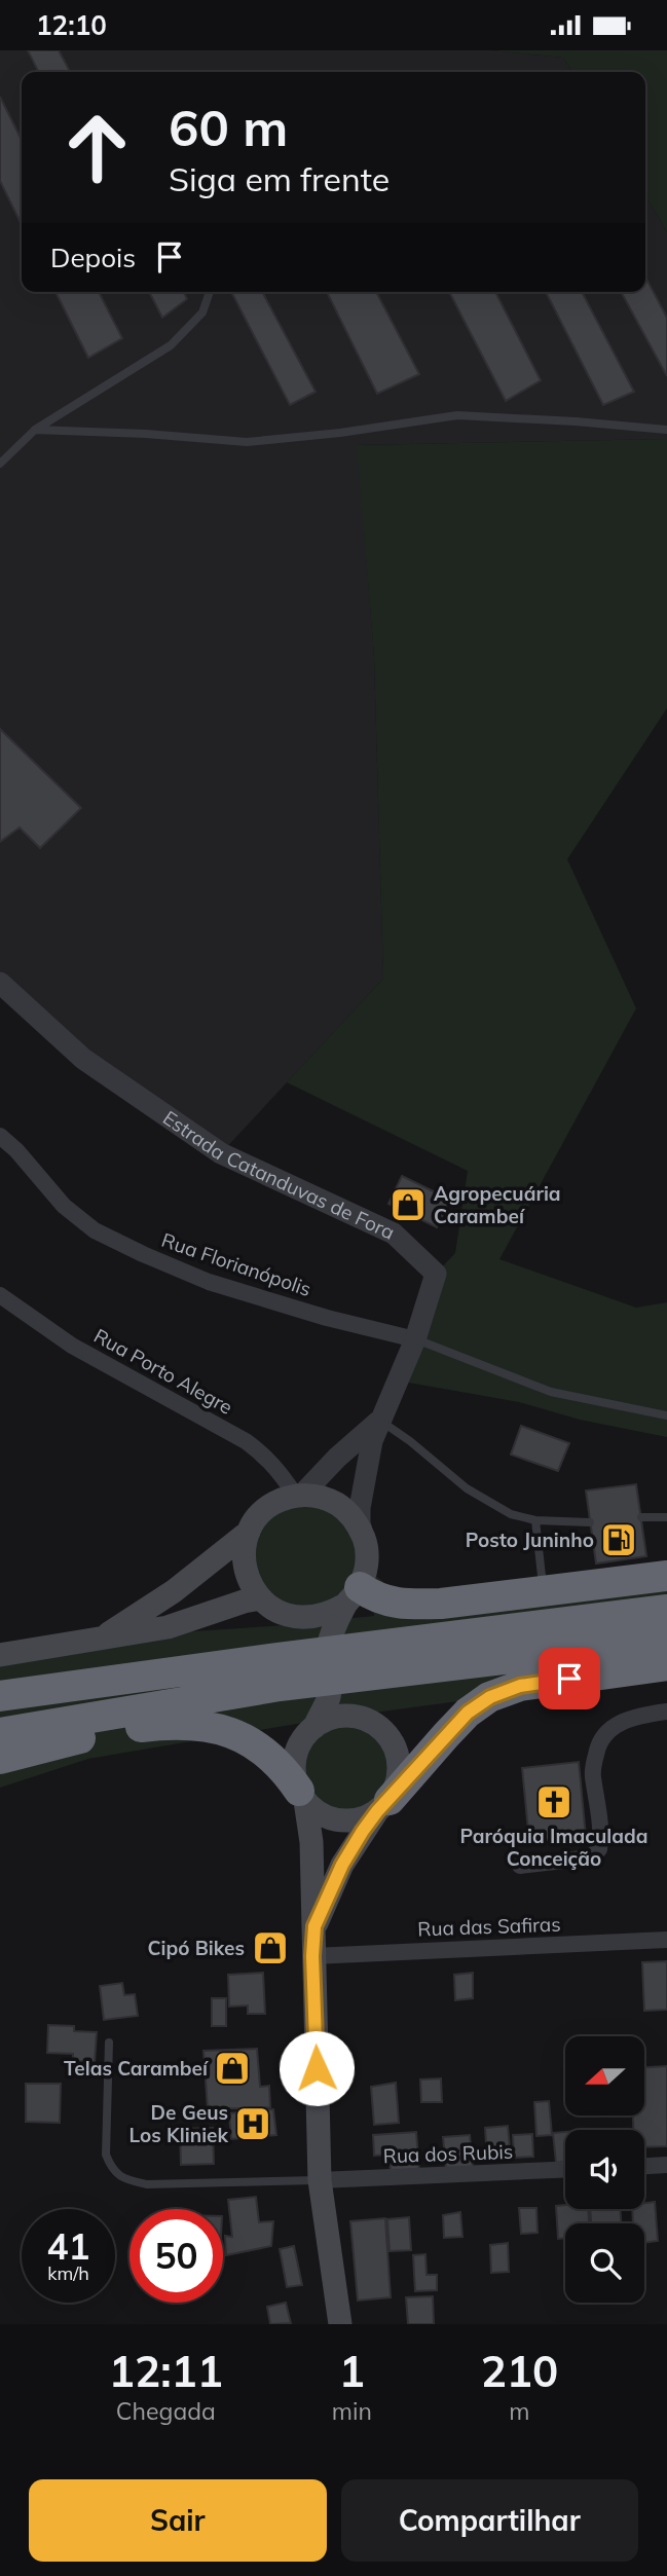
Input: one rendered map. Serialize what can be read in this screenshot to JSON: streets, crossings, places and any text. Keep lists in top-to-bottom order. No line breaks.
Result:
{"streets":{"street":["Estrada Catanduvas de Fora","Rua Florianópolis","Rua Porto Alegre","Rua das Safiras","Rua dos Rubis"]},"crossings":[["Estrada Catanduvas de Fora","Rua Florianópolis"],["Estrada Catanduvas de Fora","Rua Porto Alegre"]],"places":{"shop":["Agropecuária Carambeí","Cipó Bikes","Telas Carambeí"],"fuel station":["Posto Juninho"],"church":["Paróquia Imaculada Conceição"],"hospital":["De Geus Los Kliniek"]},"north":"left","page":{"status":"12:10","turn":["60 m","Siga em frente"],"then":"Depois","speed":"41 km/h","limit":"50","eta":["12:11","Chegada","1","min","210","m"],"buttons":["Sair","Compartilhar"]}}
